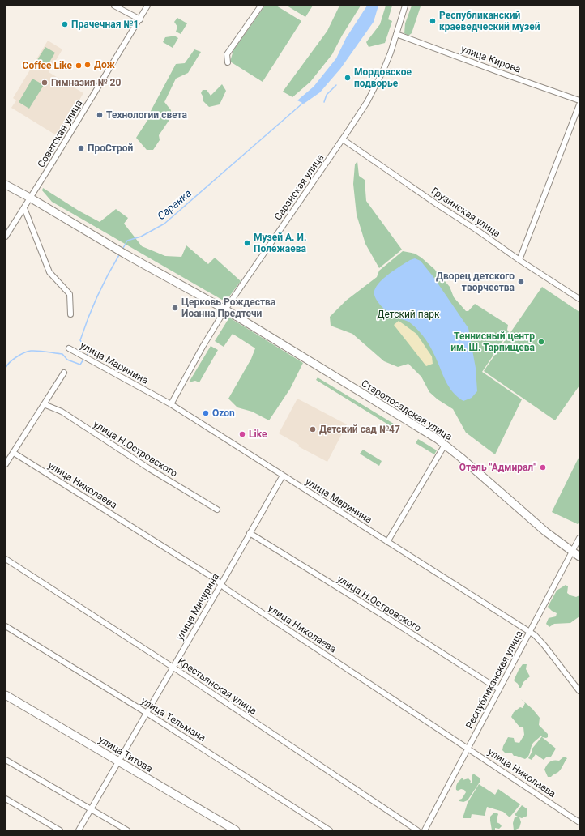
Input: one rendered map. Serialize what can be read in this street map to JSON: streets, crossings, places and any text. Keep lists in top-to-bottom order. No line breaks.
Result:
{"streets":{"main road":["Старопосадская улица","улица Титова"],"street":["улица Кирова","Советская улица","Саранская улица","Грузинская улица","улица Маринина","улица Н.Островского","улица Николаева","улица Мичурина","Республиканская улица","Крестьянская улица","улица Тельмана"]},"crossings":[["улица Кирова","Саранская улица"],["Советская улица","Старопосадская улица"],["Саранская улица","Грузинская улица"],["Саранская улица","улица Маринина"],["Саранская улица","Старопосадская улица"],["улица Маринина","улица Мичурина"],["улица Маринина","Республиканская улица"],["Старопосадская улица","Республиканская улица"],["улица Н.Островского","улица Мичурина"],["улица Н.Островского","Республиканская улица"],["улица Николаева","улица Мичурина"],["улица Николаева","Республиканская улица"],["улица Мичурина","Крестьянская улица"],["улица Мичурина","улица Тельмана"],["улица Мичурина","улица Титова"]],"water":["Саранка"],"parks":["Детский парк"],"places":["Республиканский краеведческий музей","Прачечная №1","Дож","Coffee Like","Мордовское подворье","Гимназия № 20","Технологии света","ПроСтрой","Музей А. И. Полежаева","Дворец детского творчества","Церковь Рождества Иоанна Предтечи","Теннисный центр им. Ш. Тарпищева","Ozon","Детский сад №47","Like","Отель \"Адмирал\""]}
